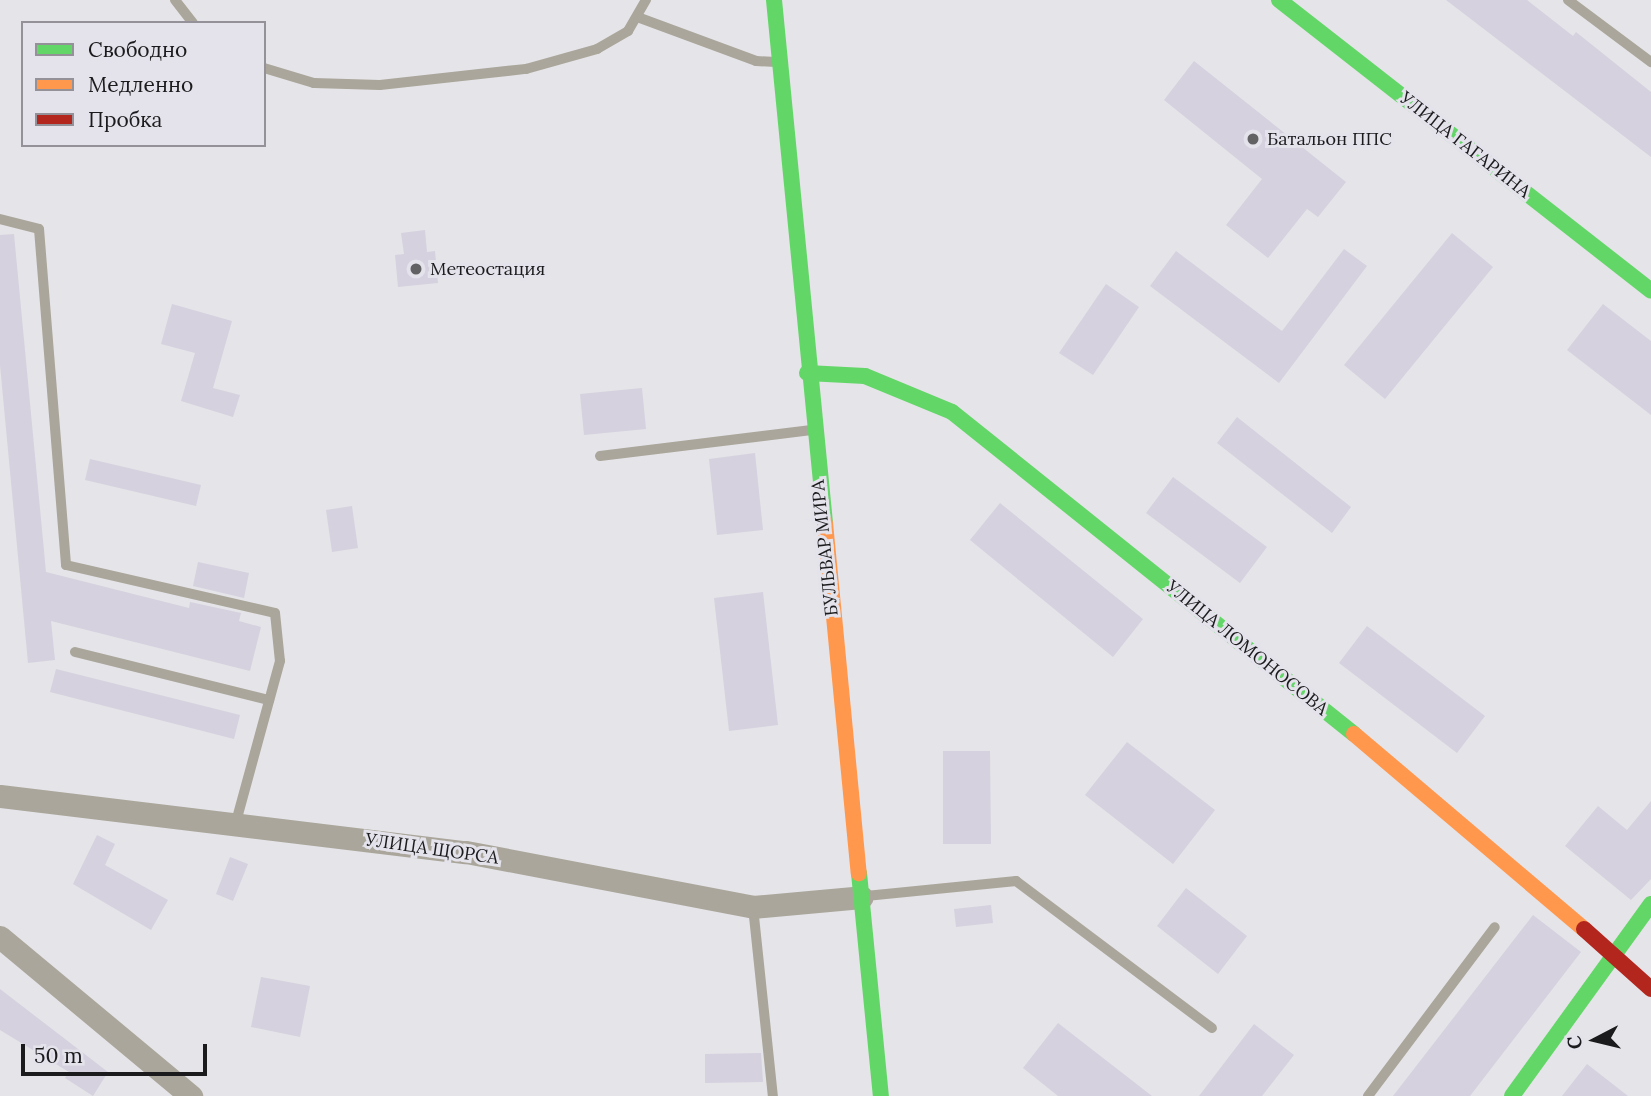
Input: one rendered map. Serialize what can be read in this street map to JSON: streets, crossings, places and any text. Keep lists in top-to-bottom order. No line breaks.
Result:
{"streets":{"main road":["УЛИЦА ГАГАРИНА","БУЛЬВАР МИРА","УЛИЦА ЛОМОНОСОВА"],"street":["УЛИЦА ЩОРСА"]},"crossings":[["БУЛЬВАР МИРА","УЛИЦА ЛОМОНОСОВА"],["БУЛЬВАР МИРА","УЛИЦА ЩОРСА"]],"places":["Батальон ППС","Метеостация"],"legend":["Свободно","Медленно","Пробка"],"scale_bar":"50 m","north":"left"}
